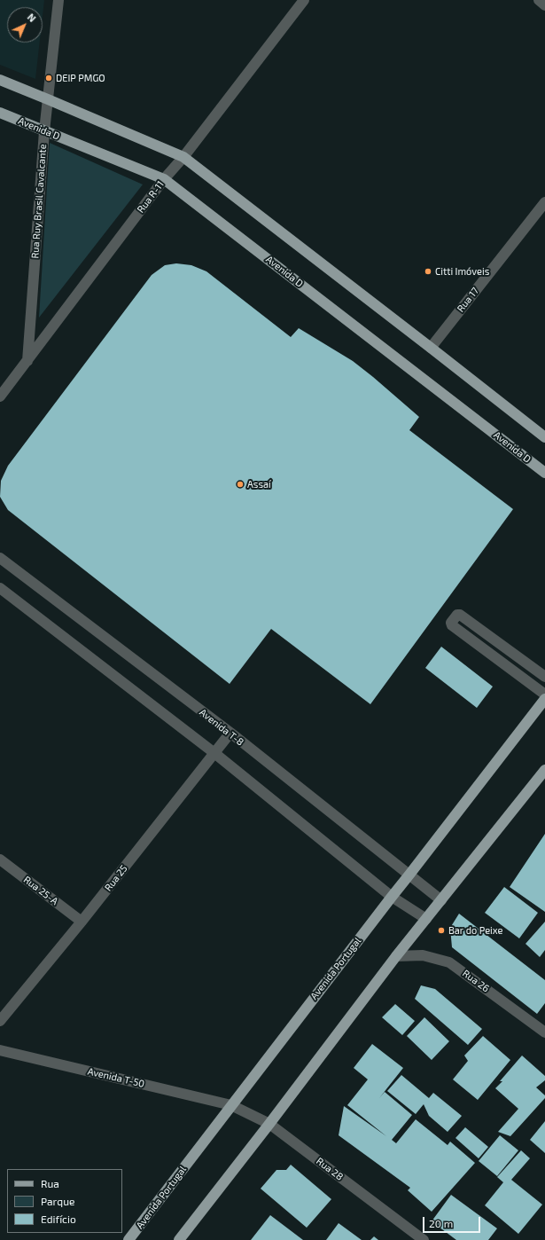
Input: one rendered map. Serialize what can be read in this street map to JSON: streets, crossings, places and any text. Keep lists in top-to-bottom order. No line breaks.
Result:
{"streets":{"main road":["Avenida D","Avenida Portugal"],"street":["Rua R-11","Rua Ruy Brasil Cavalcante","Rua 17","Avenida T-8","Rua 25","Rua 25-A","Rua 26","Avenida T-50","Rua 28"]},"crossings":[["Avenida D","Rua R-11"],["Avenida D","Rua Ruy Brasil Cavalcante"],["Rua R-11","Rua Ruy Brasil Cavalcante"],["Avenida T-8","Rua 25"],["Avenida T-8","Avenida Portugal"],["Rua 25","Rua 25-A"],["Avenida Portugal","Avenida T-50"],["Avenida Portugal","Rua 28"],["Avenida T-50","Rua 28"]],"places":["DEIP PMGO","Citti Imóveis","Assaí","Bar do Peixe"],"legend":["Rua","Parque","Edifício"],"scale_bar":"20 m","north":"top right"}
